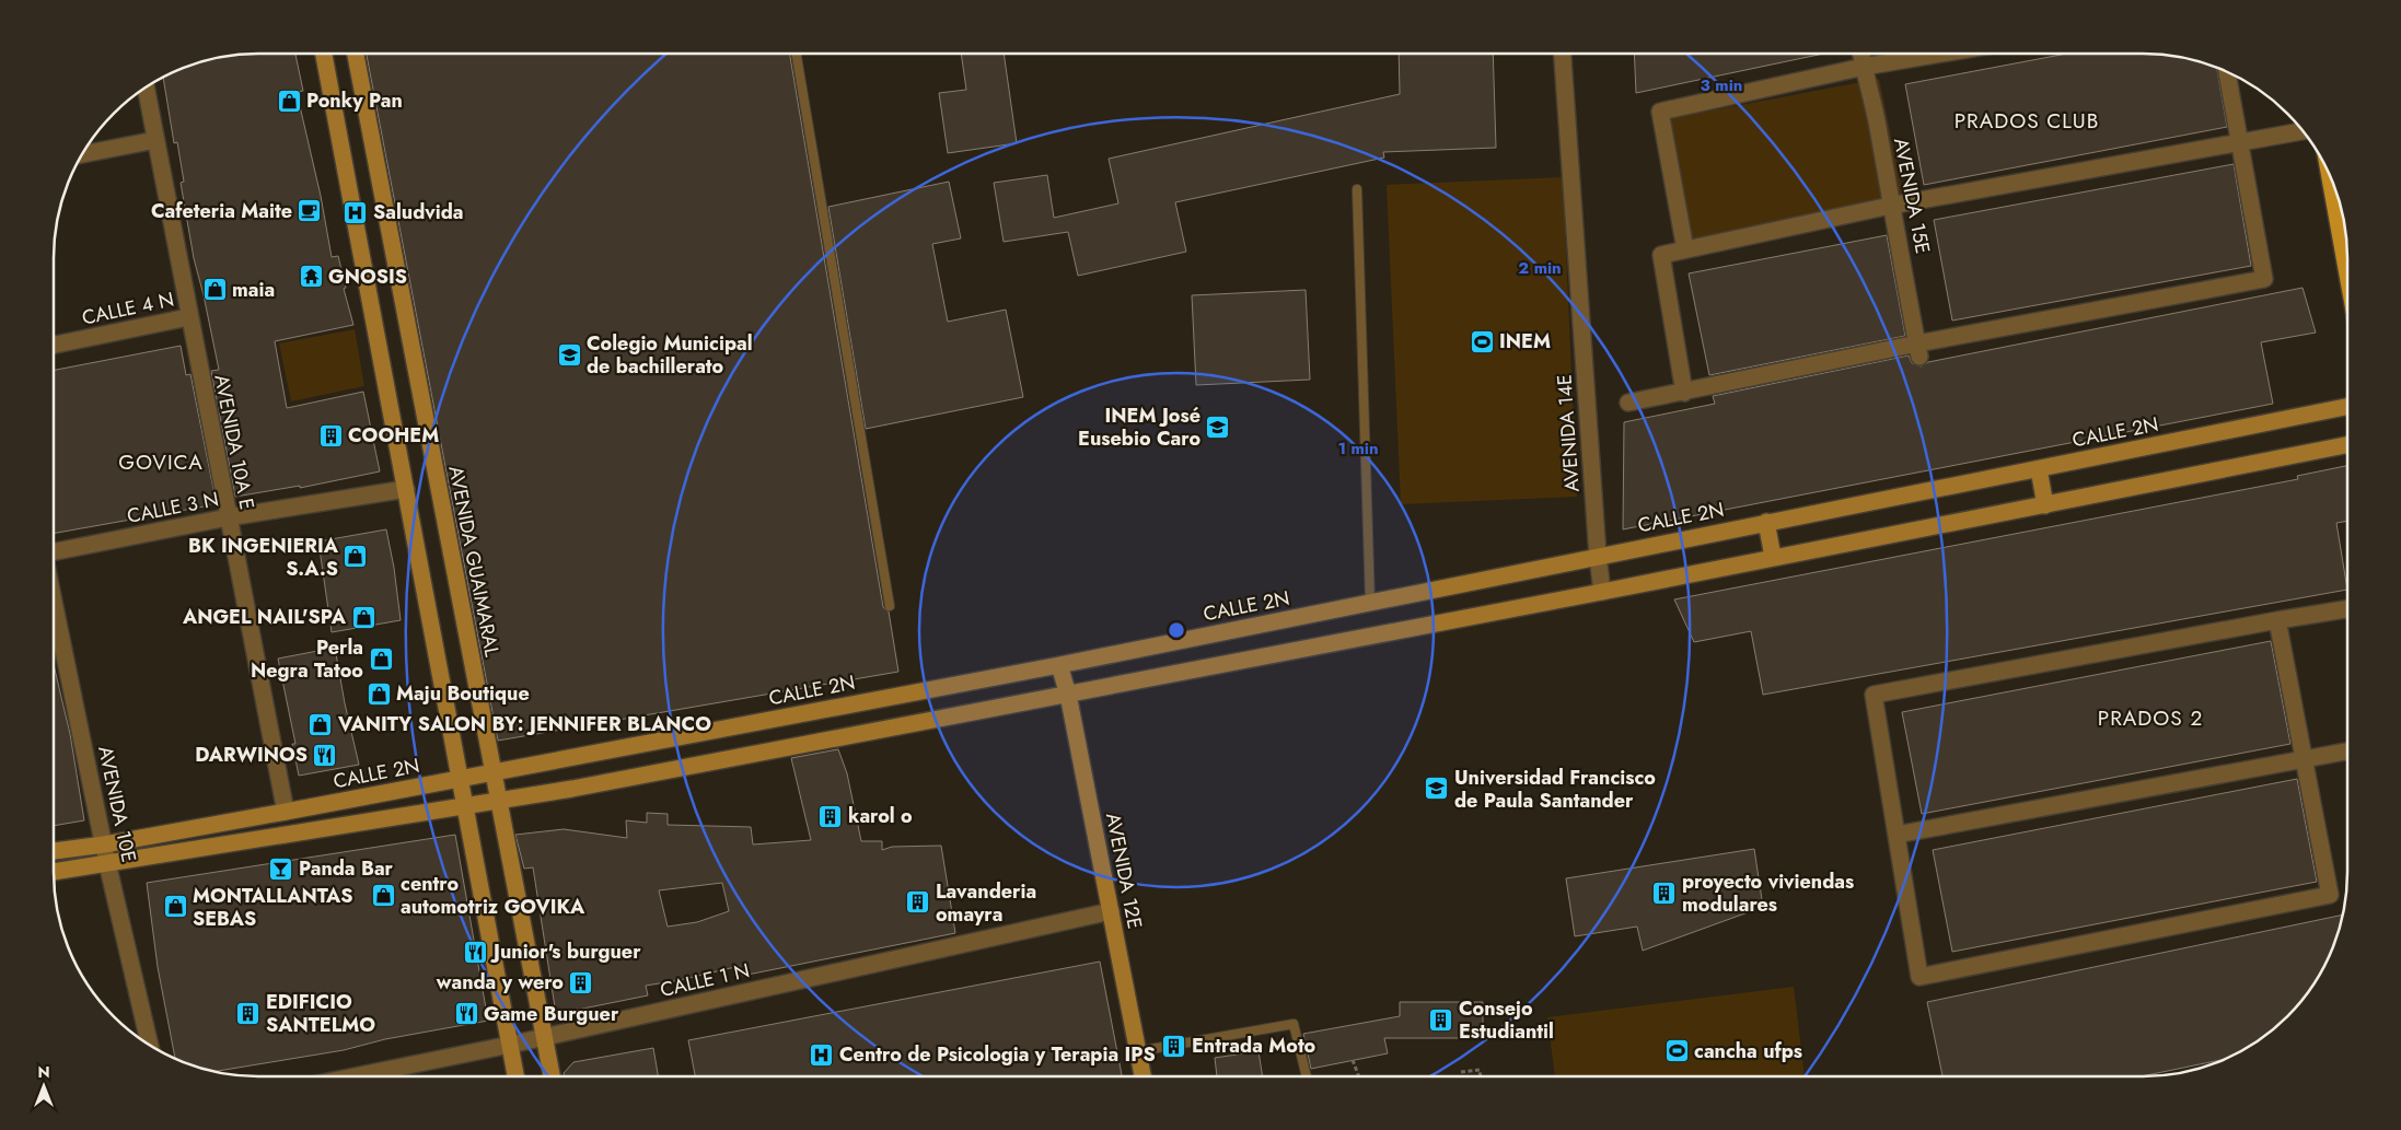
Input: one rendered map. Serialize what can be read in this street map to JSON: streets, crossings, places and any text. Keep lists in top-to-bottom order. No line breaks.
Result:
{"streets":{"street":["AVENIDA 15E","CALLE 4 N","CALLE 2N","AVENIDA 14E","AVENIDA 10A E","CALLE 3 N","AVENIDA GUAIMARAL","AVENIDA 10E","AVENIDA 12E","CALLE 1 N"]},"crossings":[["CALLE 4 N","AVENIDA 10A E"],["CALLE 2N","AVENIDA 14E"],["CALLE 2N","AVENIDA 10A E"],["CALLE 2N","AVENIDA GUAIMARAL"],["CALLE 2N","AVENIDA 10E"],["CALLE 2N","AVENIDA 12E"],["AVENIDA 10A E","CALLE 3 N"],["AVENIDA GUAIMARAL","CALLE 1 N"],["AVENIDA 12E","CALLE 1 N"]],"districts":["PRADOS CLUB","GOVICA","PRADOS 2"],"places":{"shop":["Ponky Pan","maia","BK INGENIERIA S.A.S","ANGEL NAIL'SPA","Perla Negra Tatoo","Maju Boutique","VANITY SALON BY: JENNIFER BLANCO","centro automotriz GOVIKA","MONTALLANTAS SEBAS"],"cafe":["Cafeteria Maite"],"hospital":["Saludvida","Centro de Psicologia y Terapia IPS"],"temple":["GNOSIS"],"sports":["INEM","cancha ufps"],"school or university":["Colegio Municipal de bachillerato","INEM José Eusebio Caro","Universidad Francisco de Paula Santander"],"building":["COOHEM","karol o","proyecto viviendas modulares","Lavanderia omayra","wanda y wero","EDIFICIO SANTELMO","Consejo Estudiantil","Entrada Moto"],"restaurant":["DARWINOS","Junior's burguer","Game Burguer"],"bar":["Panda Bar"]},"north":"top","rings":["3 min","2 min","1 min"]}
